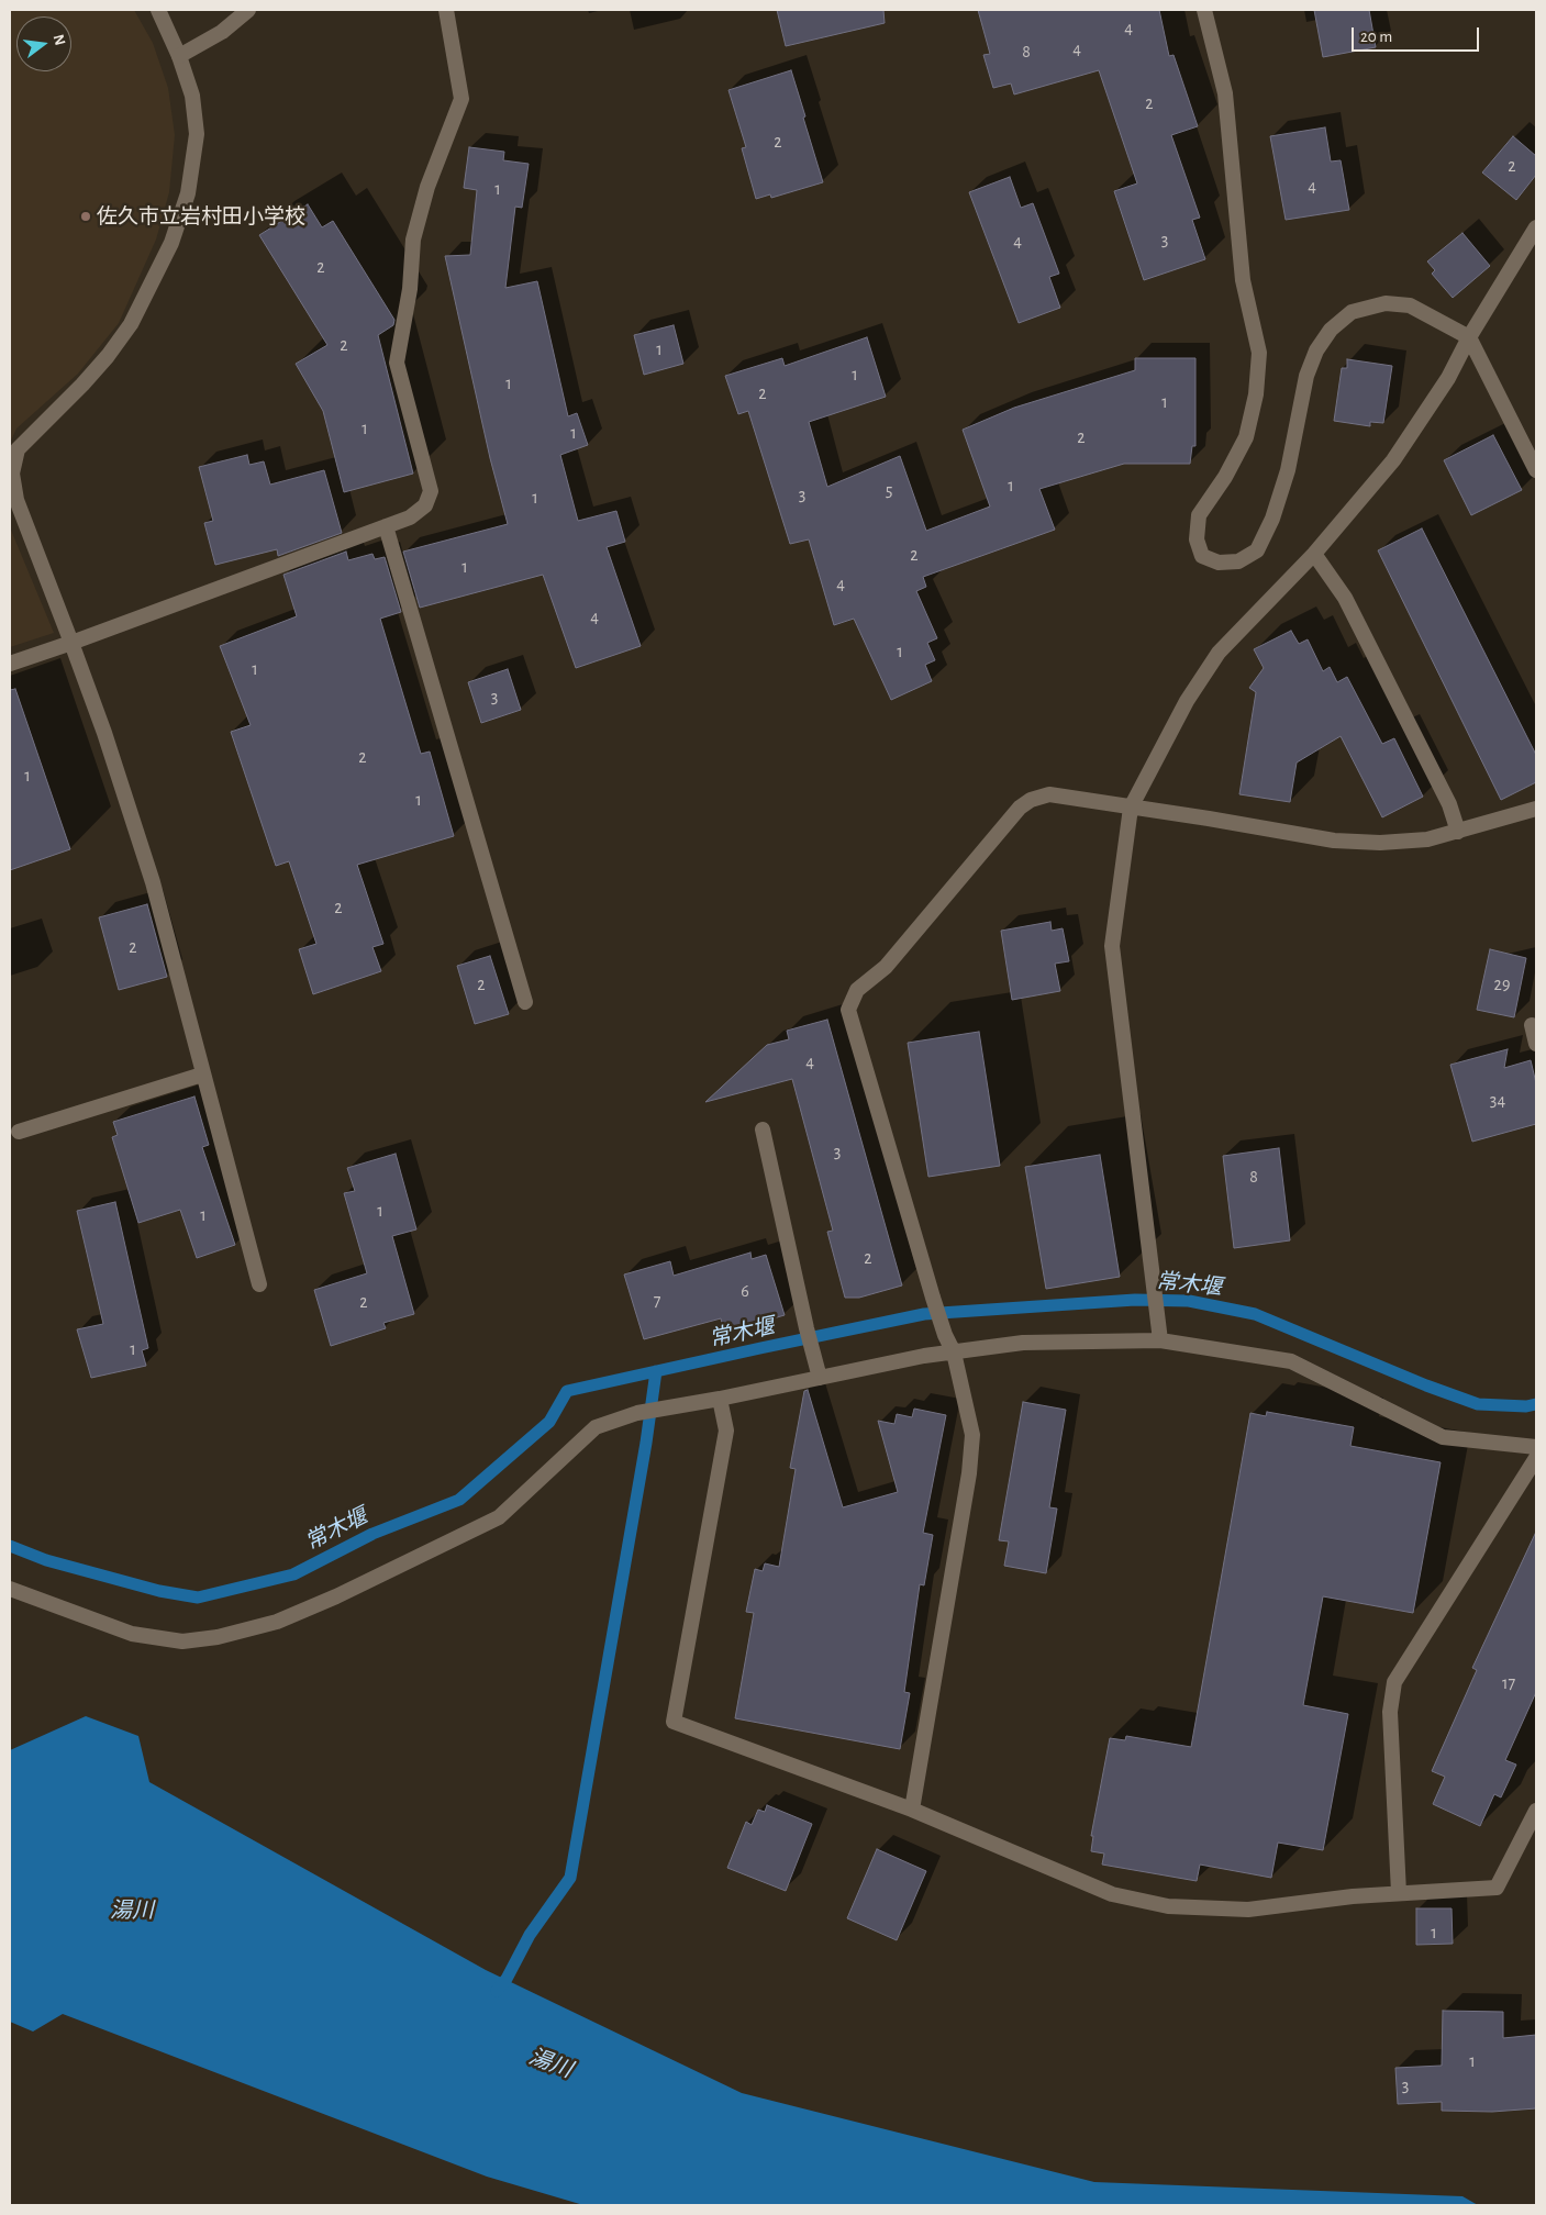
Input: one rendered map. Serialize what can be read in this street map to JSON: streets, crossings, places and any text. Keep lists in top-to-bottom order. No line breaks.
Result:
{"water":["常木堰","湯川"],"places":["佐久市立岩村田小学校"],"house_numbers":["4","4","8","2","2","2","4","1","3","4","2","2","1","1","1","2","1","1","1","2","1","5","3","1","2","1","4","4","1","1","3","2","1","1","2","2","2","29","4","34","3","8","1","1","2","6","7","2","1","17","1","1","3"],"scale_bar":"20 m","north":"right"}
